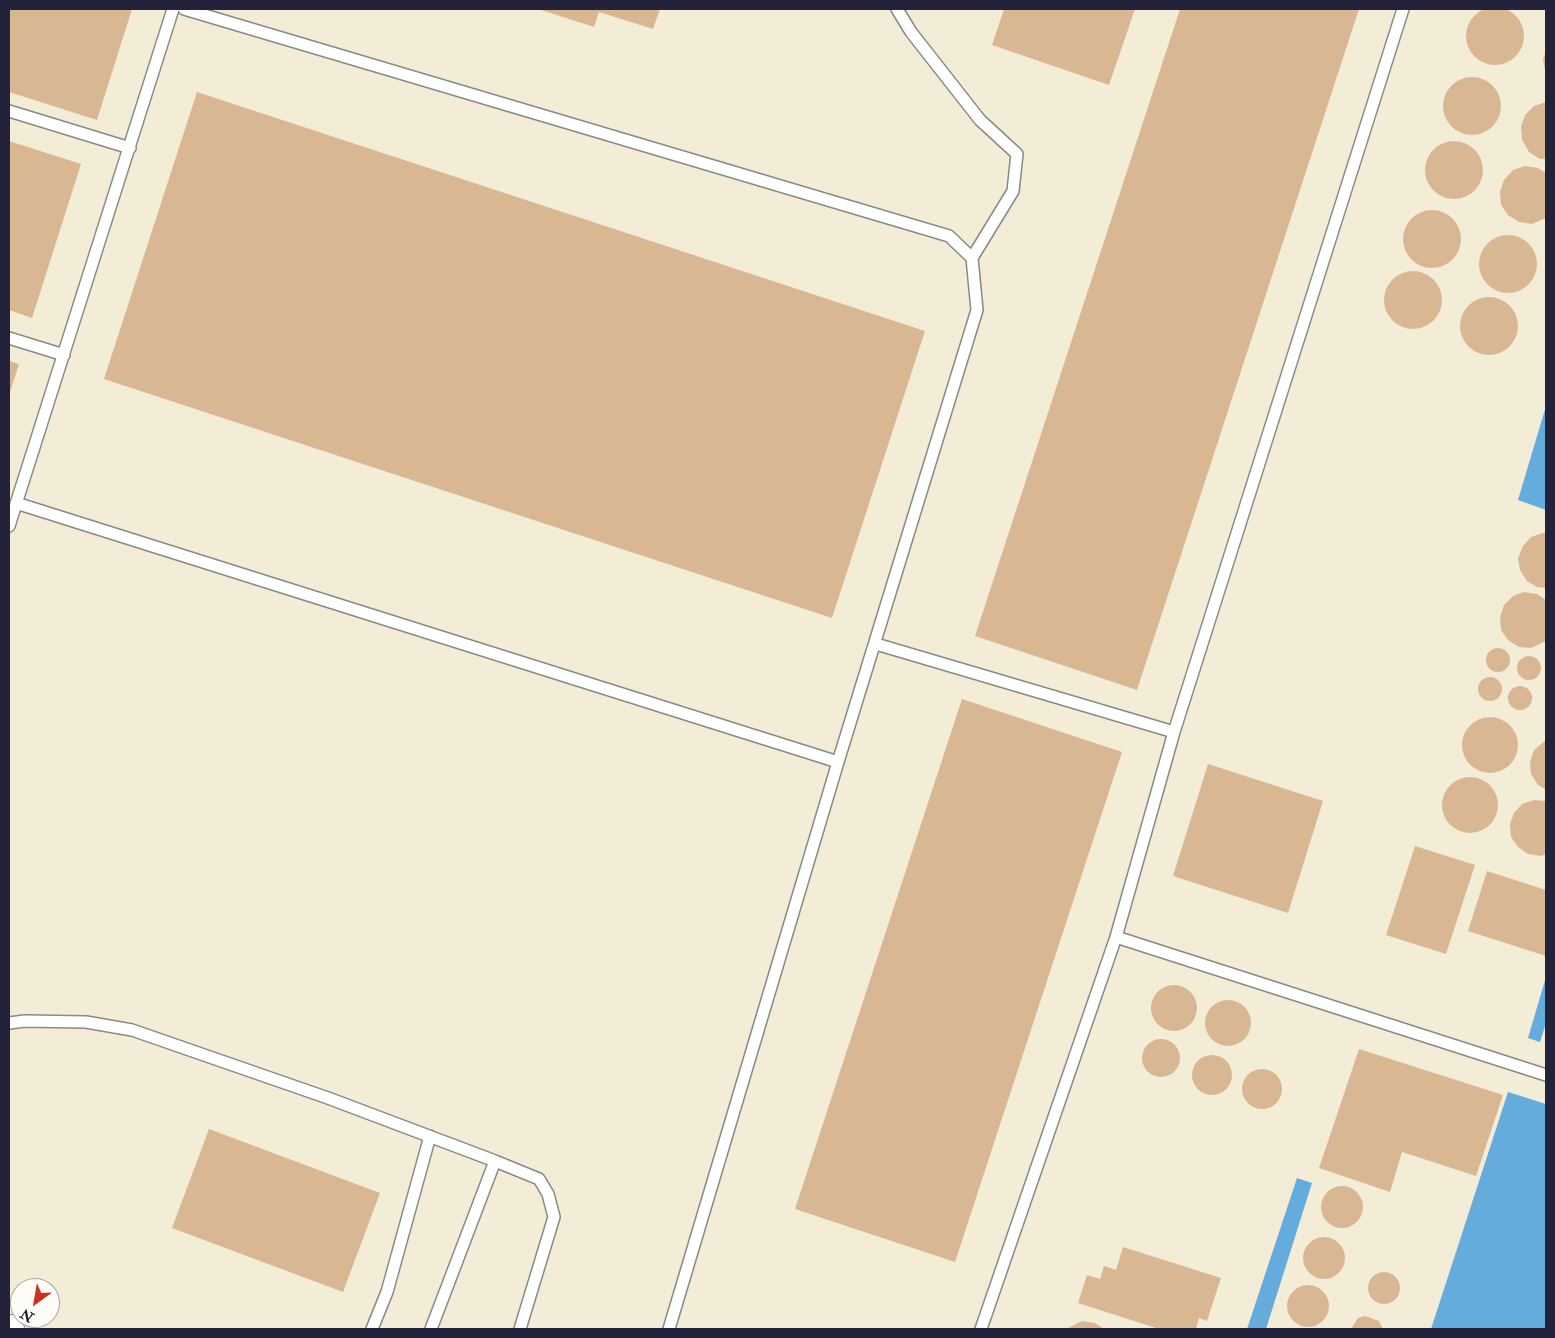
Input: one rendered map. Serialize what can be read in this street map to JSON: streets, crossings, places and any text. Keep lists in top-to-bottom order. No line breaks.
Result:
{"north":"bottom left"}
